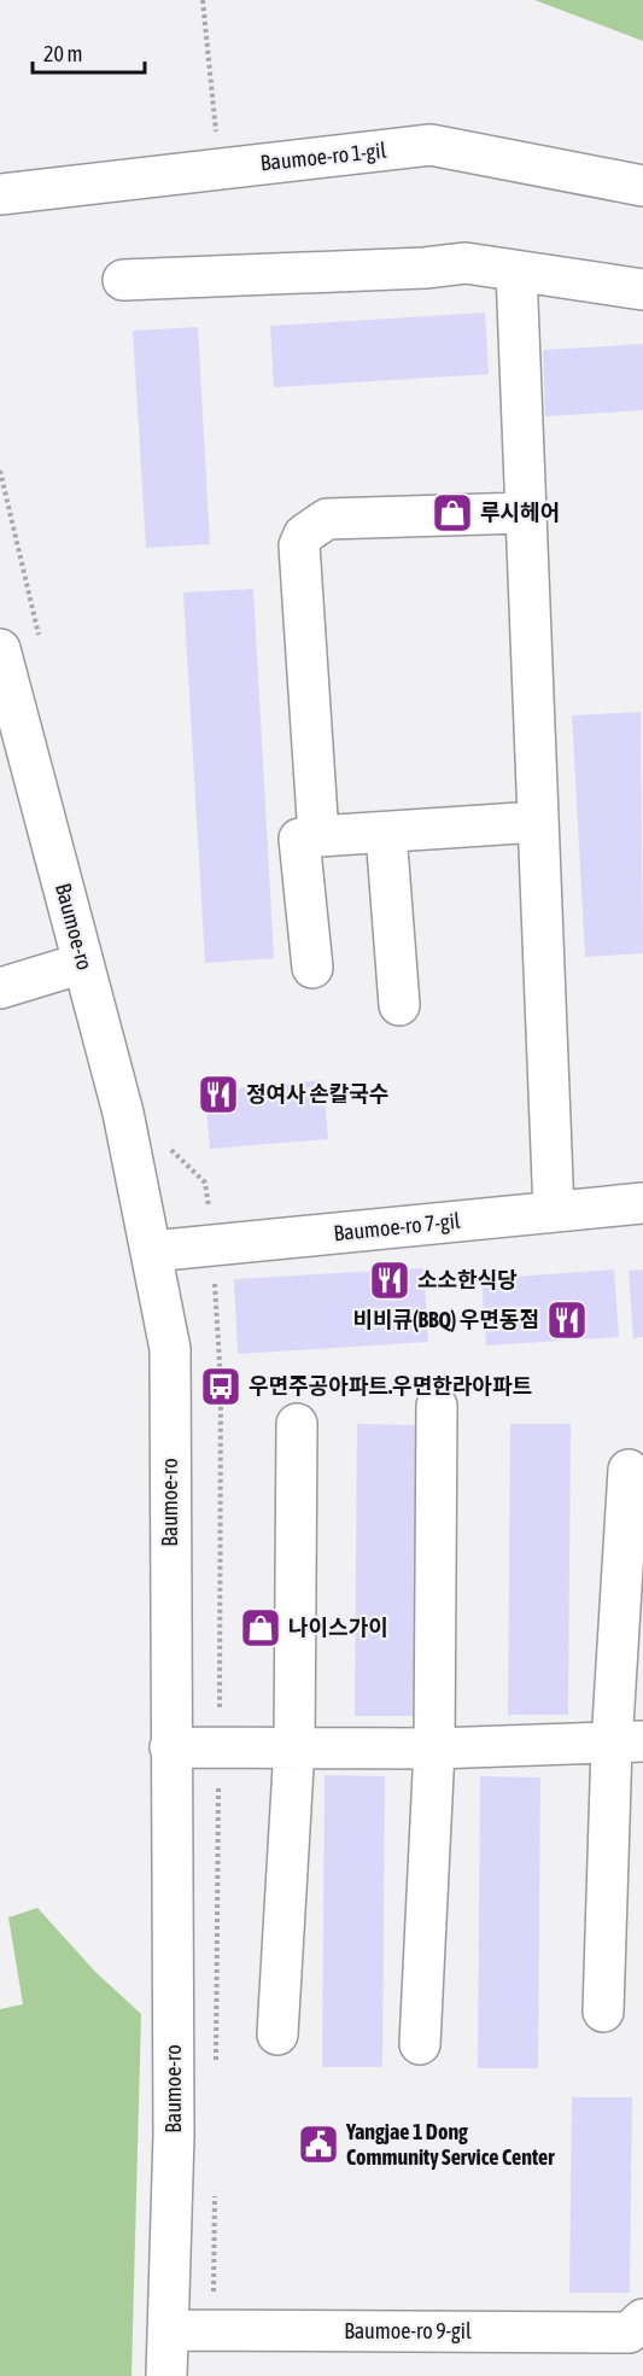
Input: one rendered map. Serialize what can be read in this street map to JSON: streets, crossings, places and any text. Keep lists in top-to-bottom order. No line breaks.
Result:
{"streets":{"street":["Baumoe-ro 1-gil","Baumoe-ro","Baumoe-ro 7-gil","Baumoe-ro 9-gil"]},"crossings":[["Baumoe-ro","Baumoe-ro 7-gil"],["Baumoe-ro","Baumoe-ro 9-gil"]],"places":{"shop":["루시헤어","나이스가이"],"restaurant":["정여사 손칼국수","소소한식당","비비큐(BBQ) 우면동점"],"bus stop":["우면주공아파트.우면한라아파트"],"public building":["Yangjae 1 Dong Community Service Center"]},"scale_bar":"20 m"}
